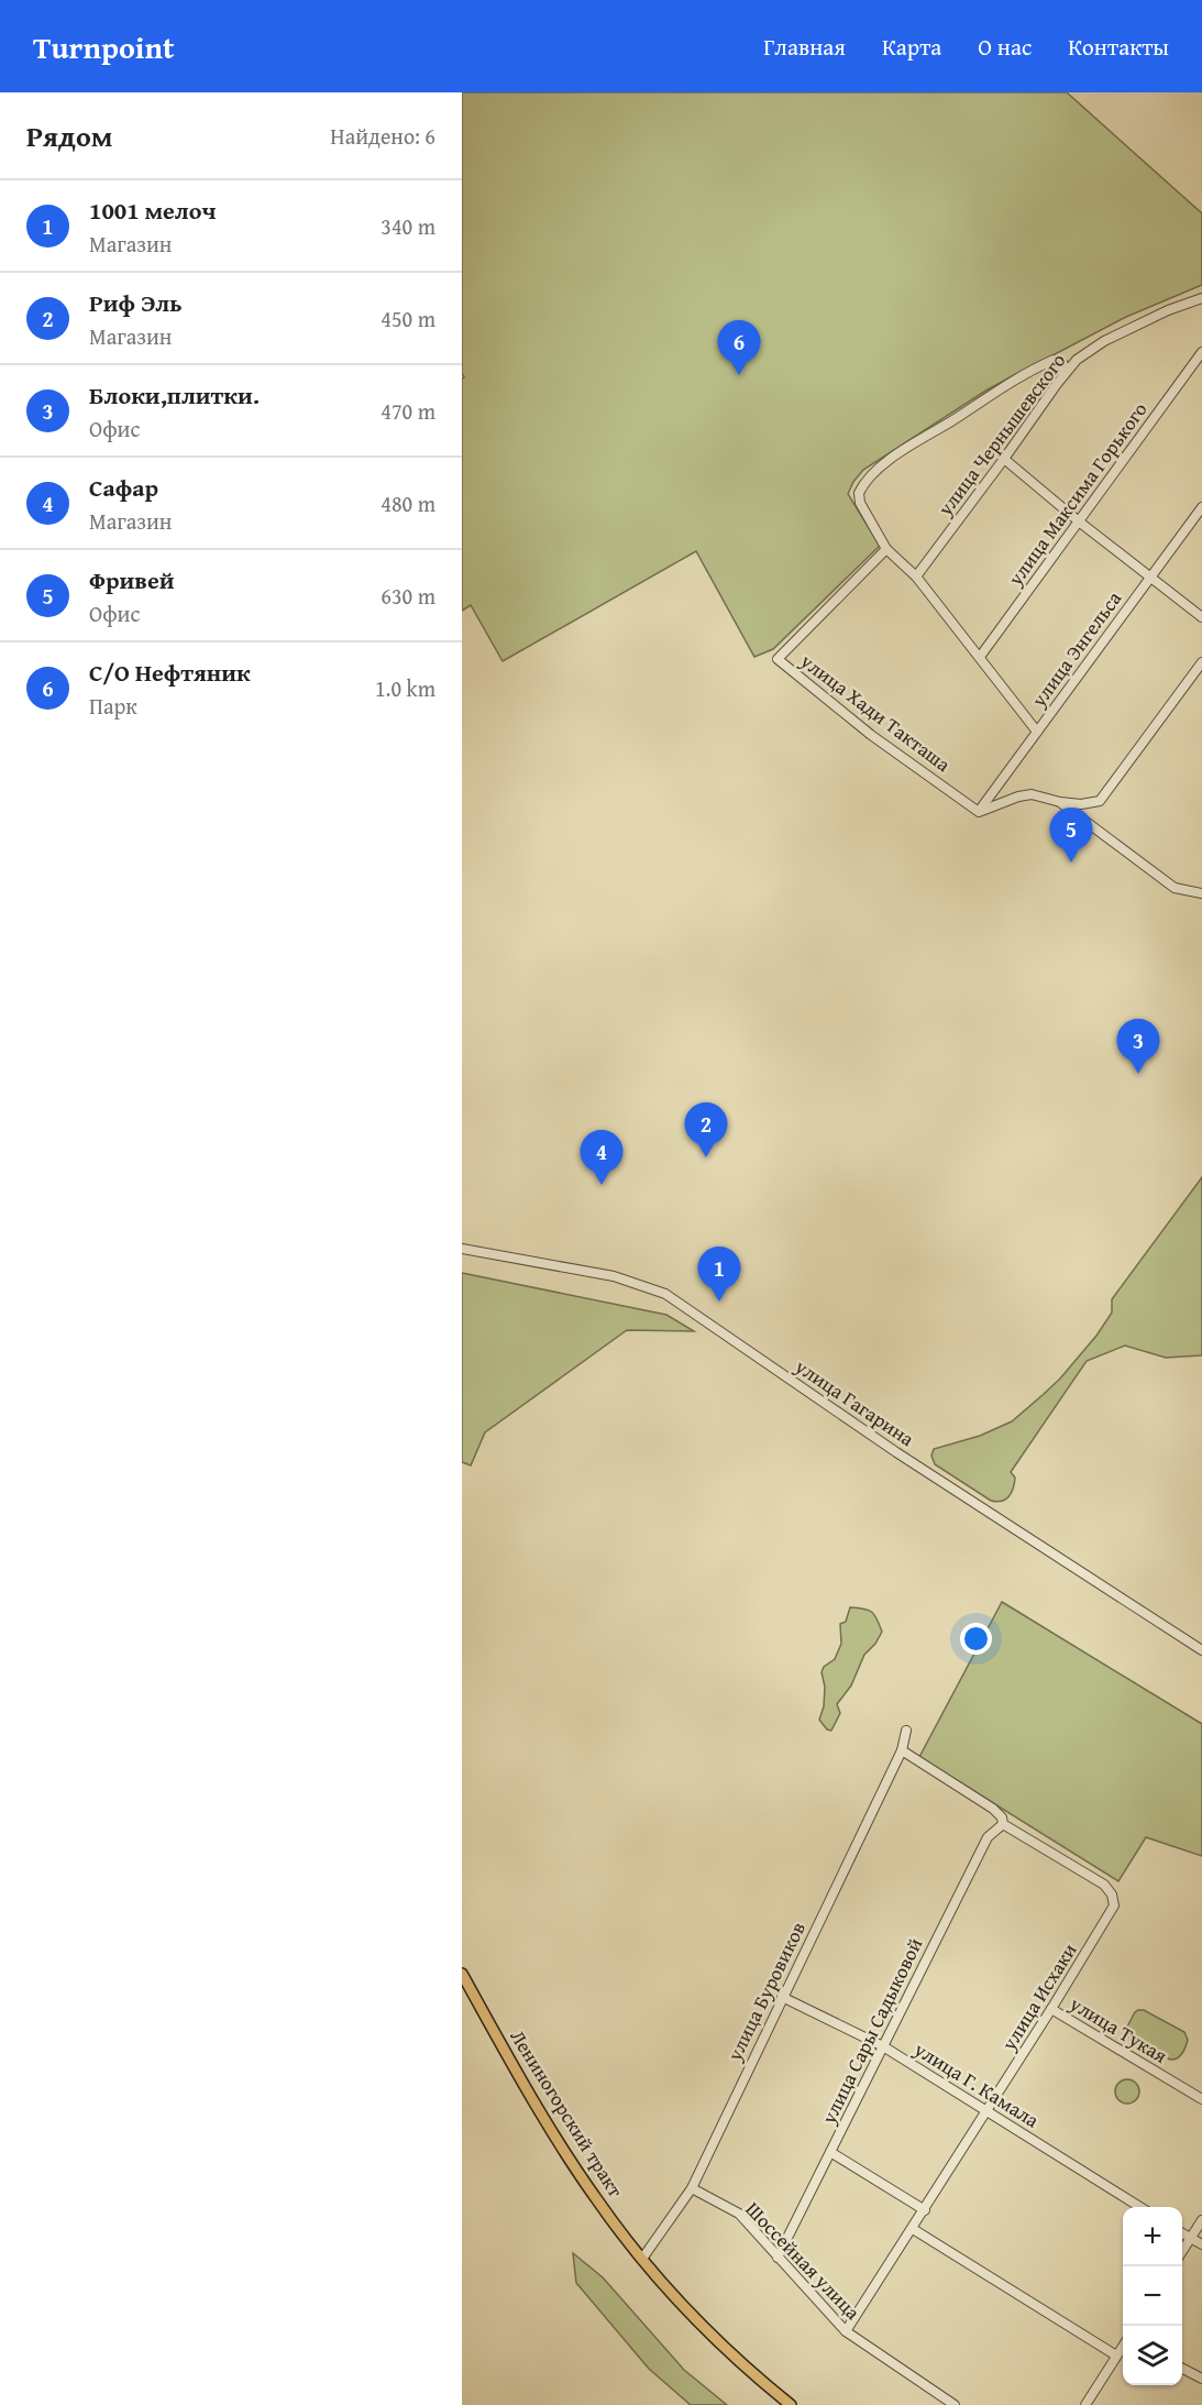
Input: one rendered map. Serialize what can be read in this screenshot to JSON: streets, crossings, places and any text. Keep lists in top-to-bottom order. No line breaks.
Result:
{"streets":{"main road":["Лениногорский тракт"],"street":["улица Чернышевского","улица Максима Горького","улица Энгельса","улица Хади Такташа","улица Гагарина","улица Буровиков","улица Исхаки","улица Тукая","улица Сары Садыковой","улица Г. Камала","Шоссейная улица"]},"crossings":[["улица Энгельса","улица Хади Такташа"],["улица Буровиков","улица Исхаки"],["улица Буровиков","улица Г. Камала"],["улица Буровиков","Лениногорский тракт"],["улица Буровиков","Шоссейная улица"],["улица Исхаки","улица Тукая"],["улица Исхаки","улица Сары Садыковой"],["улица Исхаки","улица Г. Камала"],["улица Исхаки","Шоссейная улица"],["улица Сары Садыковой","улица Г. Камала"],["улица Сары Садыковой","Шоссейная улица"]],"page":{"header":"Turnpoint","nav":["Главная","Карта","О нас","Контакты"],"heading":["Рядом","Найдено: 6"],"list":[{"mark":"1","name":"1001 мелоч","note":"Магазин","value":"340 m"},{"mark":"2","name":"Риф Эль","note":"Магазин","value":"450 m"},{"mark":"3","name":"Блоки,плитки.","note":"Офис","value":"470 m"},{"mark":"4","name":"Сафар","note":"Магазин","value":"480 m"},{"mark":"5","name":"Фривей","note":"Офис","value":"630 m"},{"mark":"6","name":"С/О Нефтяник","note":"Парк","value":"1.0 km"}],"pins":["6","5","3","2","4","1"],"map_buttons":["+","−"]}}
